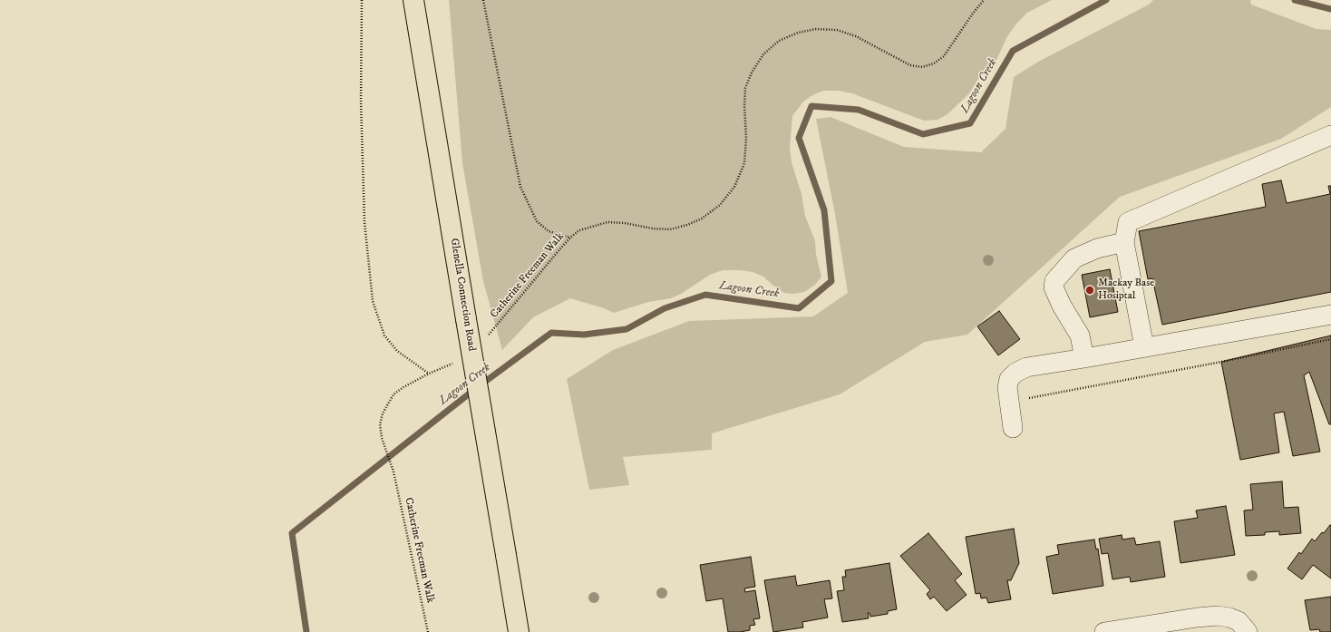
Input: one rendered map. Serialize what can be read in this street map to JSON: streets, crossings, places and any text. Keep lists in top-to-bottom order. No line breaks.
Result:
{"streets":{"main road":["Glenella Connection Road"],"path":["Catherine Freeman Walk"]},"water":["Lagoon Creek"],"places":["Mackay Base Hosiptal"]}
